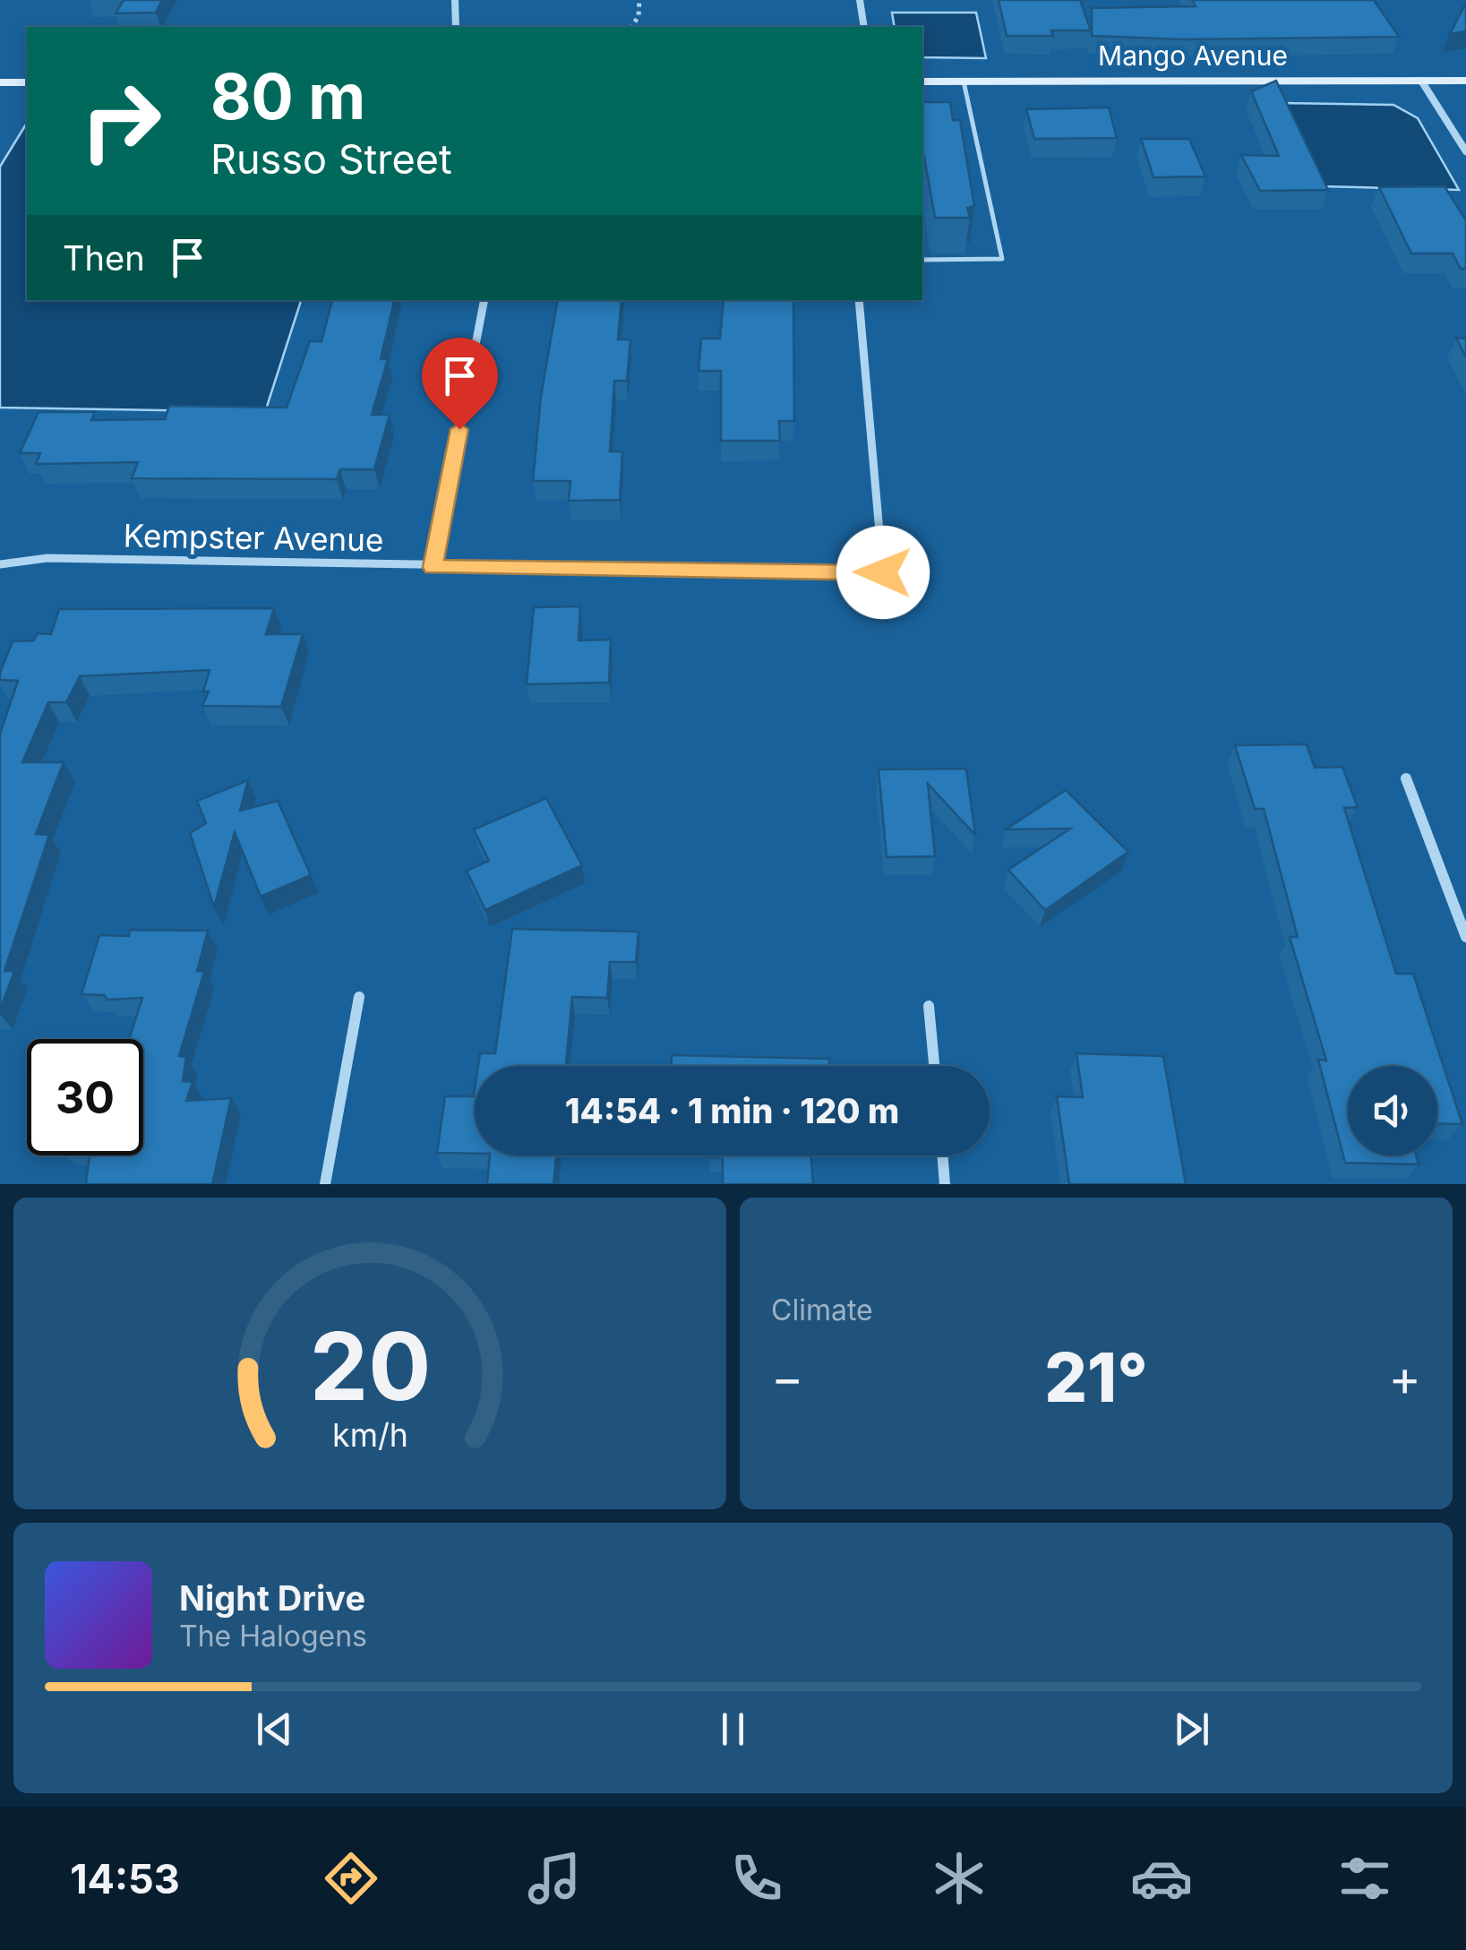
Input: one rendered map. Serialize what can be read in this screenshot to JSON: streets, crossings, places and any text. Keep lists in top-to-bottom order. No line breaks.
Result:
{"streets":{"street":["Mango Avenue","Kempster Avenue"]},"page":{"turn":["80 m","Russo Street"],"then":"Then","limit":"30","trip":"14:54 · 1 min · 120 m","tile":"Climate","heat":["−","21°","+"],"song":["Night Drive","The Halogens"],"tabs":"14:53","gauge":["20","km/h"]}}
